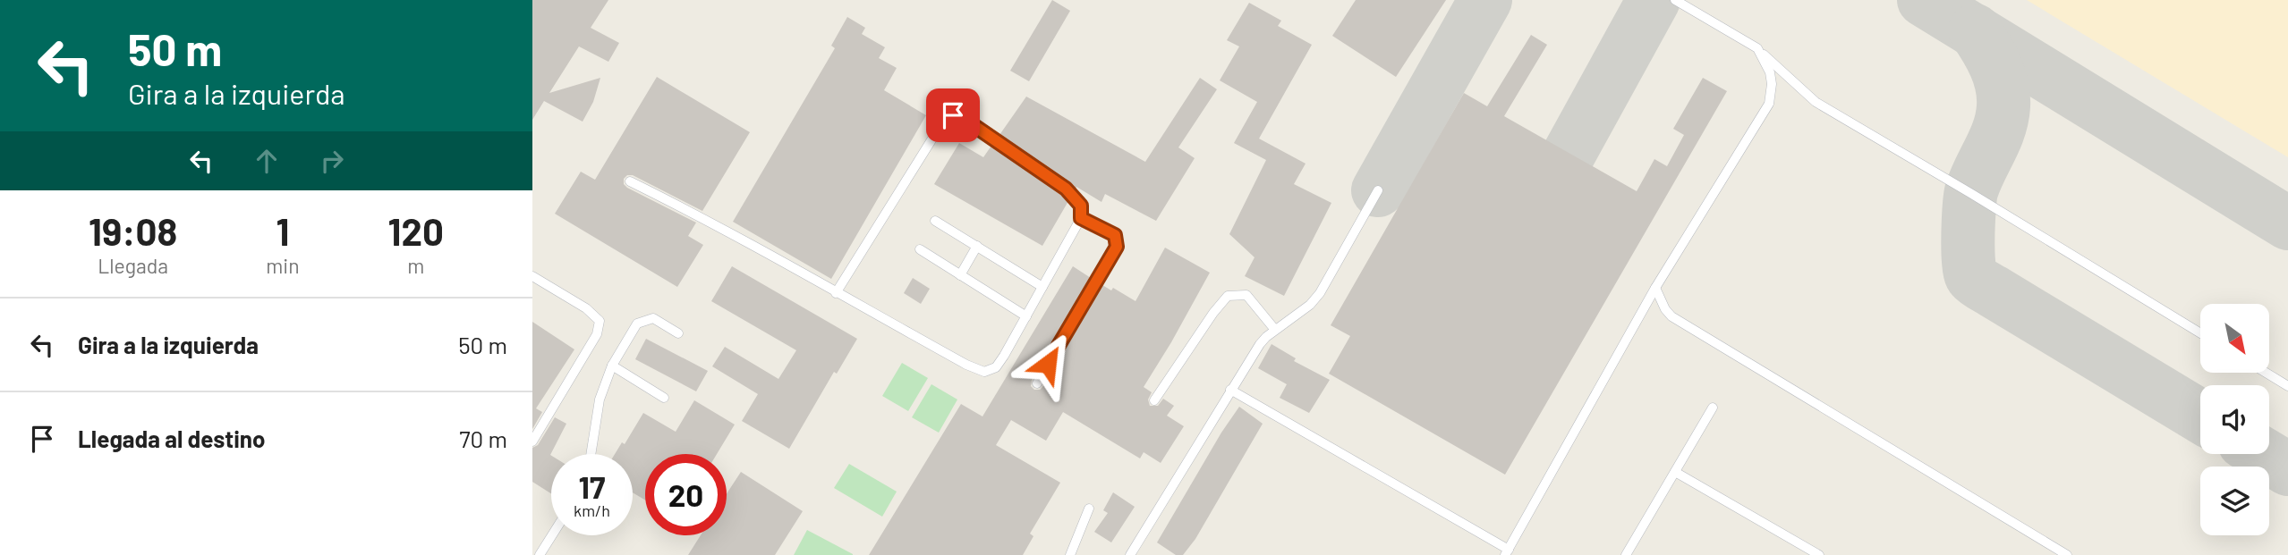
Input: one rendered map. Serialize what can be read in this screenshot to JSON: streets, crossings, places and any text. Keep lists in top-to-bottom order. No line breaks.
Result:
{"north":"bottom right","page":{"turn":["50 m","Gira a la izquierda"],"eta":["19:08","Llegada","1","min","120","m"],"list":[{"name":"Gira a la izquierda","value":"50 m"},{"name":"Llegada al destino","value":"70 m"}],"speed":"17 km/h","limit":"20"}}
